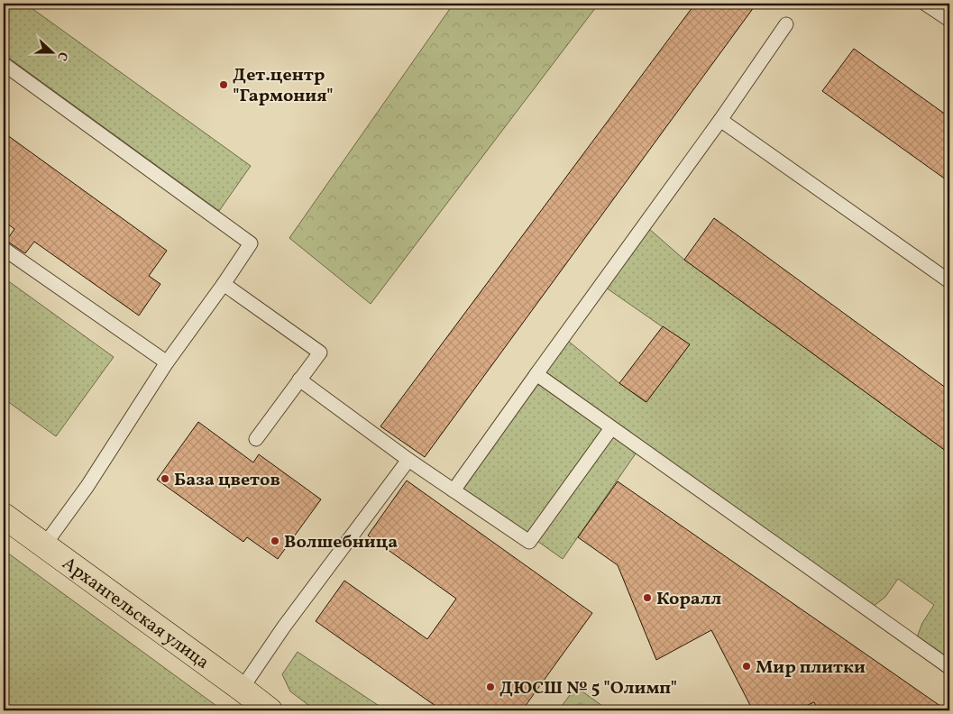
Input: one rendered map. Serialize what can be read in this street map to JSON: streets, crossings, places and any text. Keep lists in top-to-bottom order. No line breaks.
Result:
{"streets":{"main road":["Архангельская улица"]},"places":["Дет.центр \"Гармония\"","База цветов","Волшебница","Коралл","Мир плитки","ДЮСШ № 5 \"Олимп\""],"north":"right"}
